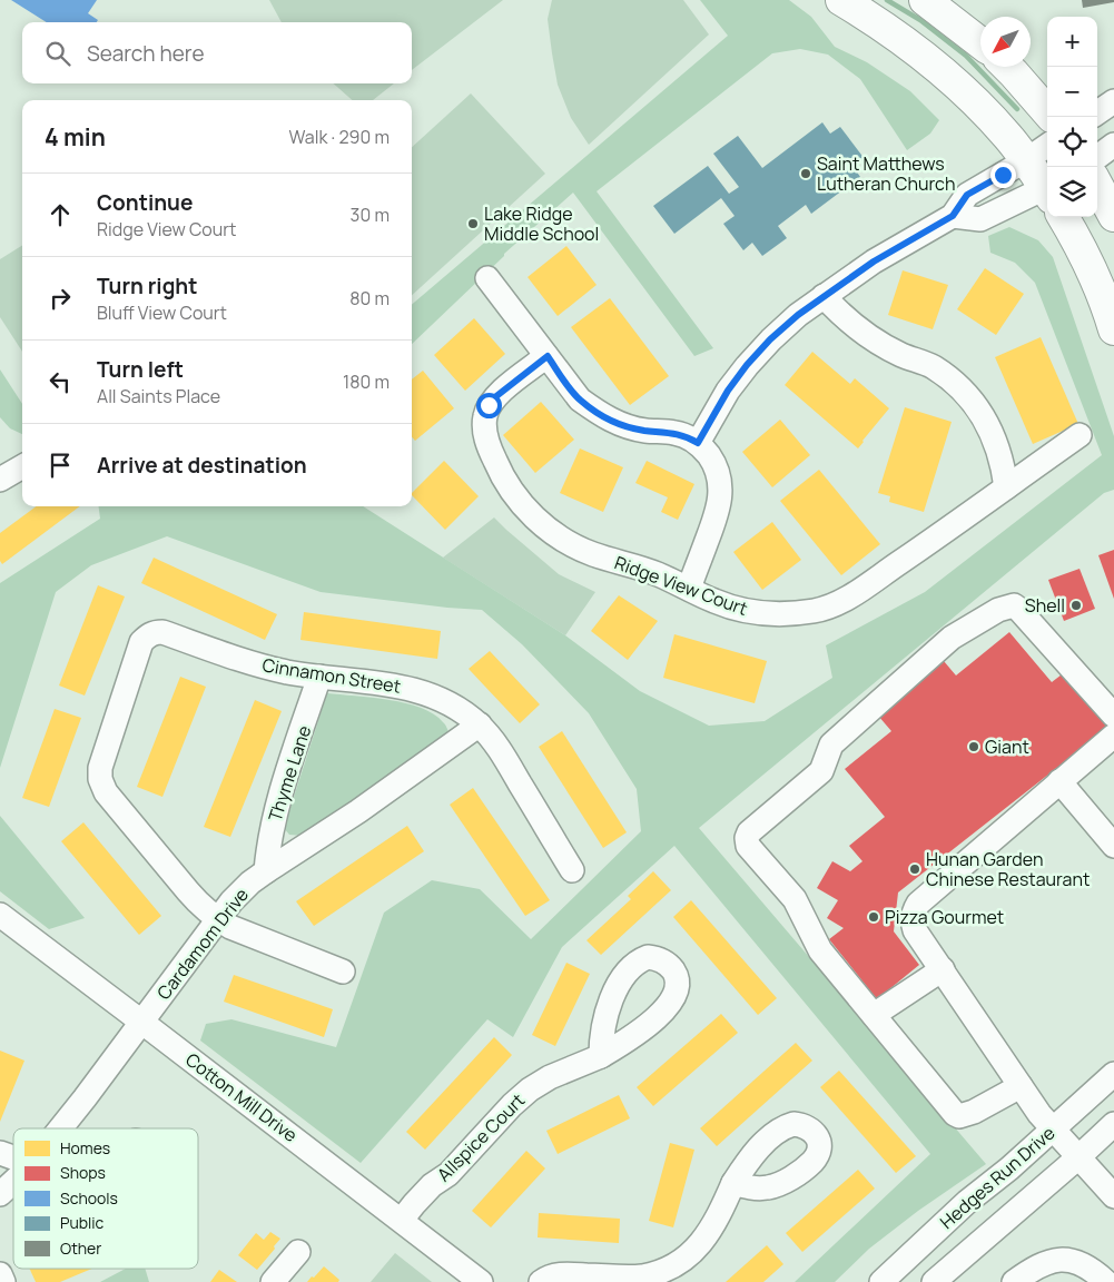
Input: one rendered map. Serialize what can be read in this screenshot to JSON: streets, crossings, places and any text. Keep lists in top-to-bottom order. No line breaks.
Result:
{"streets":{"street":["Ridge View Court","Cinnamon Street","Thyme Lane","Cardamom Drive","Cotton Mill Drive","Allspice Court","Hedges Run Drive"]},"crossings":[["Cinnamon Street","Thyme Lane"],["Cinnamon Street","Cardamom Drive"],["Thyme Lane","Cardamom Drive"],["Cardamom Drive","Cotton Mill Drive"],["Cotton Mill Drive","Allspice Court"]],"places":["Saint Matthews Lutheran Church","Lake Ridge Middle School","Shell","Giant","Hunan Garden Chinese Restaurant","Pizza Gourmet"],"legend":["Homes","Shops","Schools","Public","Other"],"north":"bottom left","page":{"map_buttons":["+","−"],"search":"Search here","heading":["4 min","Walk · 290 m"],"list":[["Continue","Ridge View Court","30 m"],["Turn right","Bluff View Court","80 m"],["Turn left","All Saints Place","180 m"],"Arrive at destination"]}}
